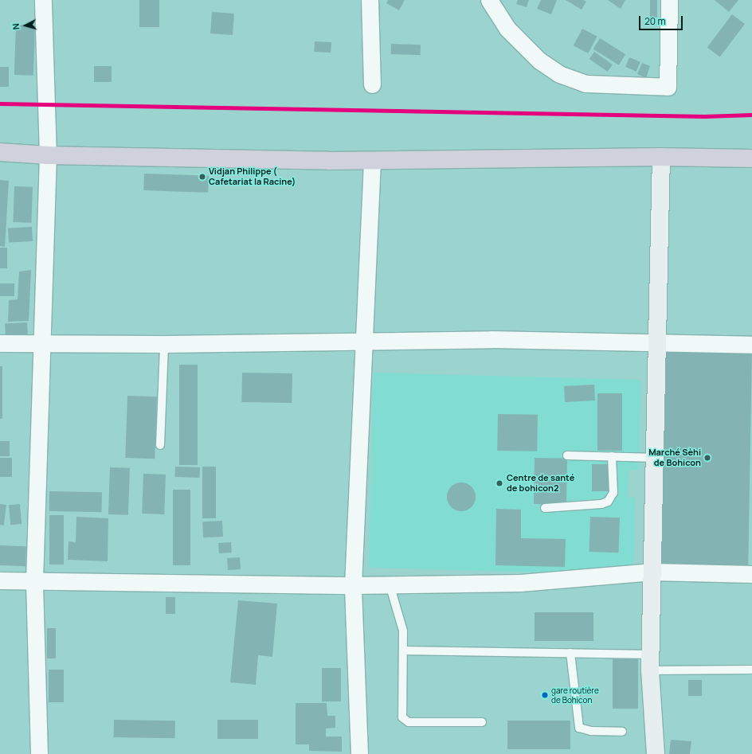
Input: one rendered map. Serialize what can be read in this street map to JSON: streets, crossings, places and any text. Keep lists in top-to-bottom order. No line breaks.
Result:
{"places":["Vidjan Philippe ( Cafetariat la Racine)","Marché Sèhi de Bohicon","Centre de santé de bohicon2","gare routière de Bohicon"],"scale_bar":"20 m","north":"left"}
